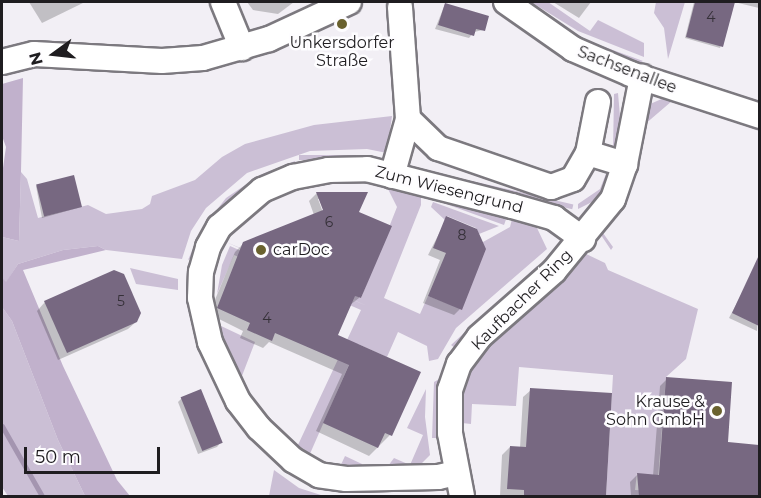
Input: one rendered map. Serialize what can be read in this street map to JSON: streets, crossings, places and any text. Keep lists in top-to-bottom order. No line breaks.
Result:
{"streets":{"street":["Sachsenallee","Zum Wiesengrund","Kaufbacher Ring"]},"crossings":[["Sachsenallee","Kaufbacher Ring"],["Zum Wiesengrund","Kaufbacher Ring"]],"places":["Unkersdorfer Straße","carDoc","Krause & Sohn GmbH"],"house_numbers":["4","6","8","5","4"],"scale_bar":"50 m","north":"left"}
